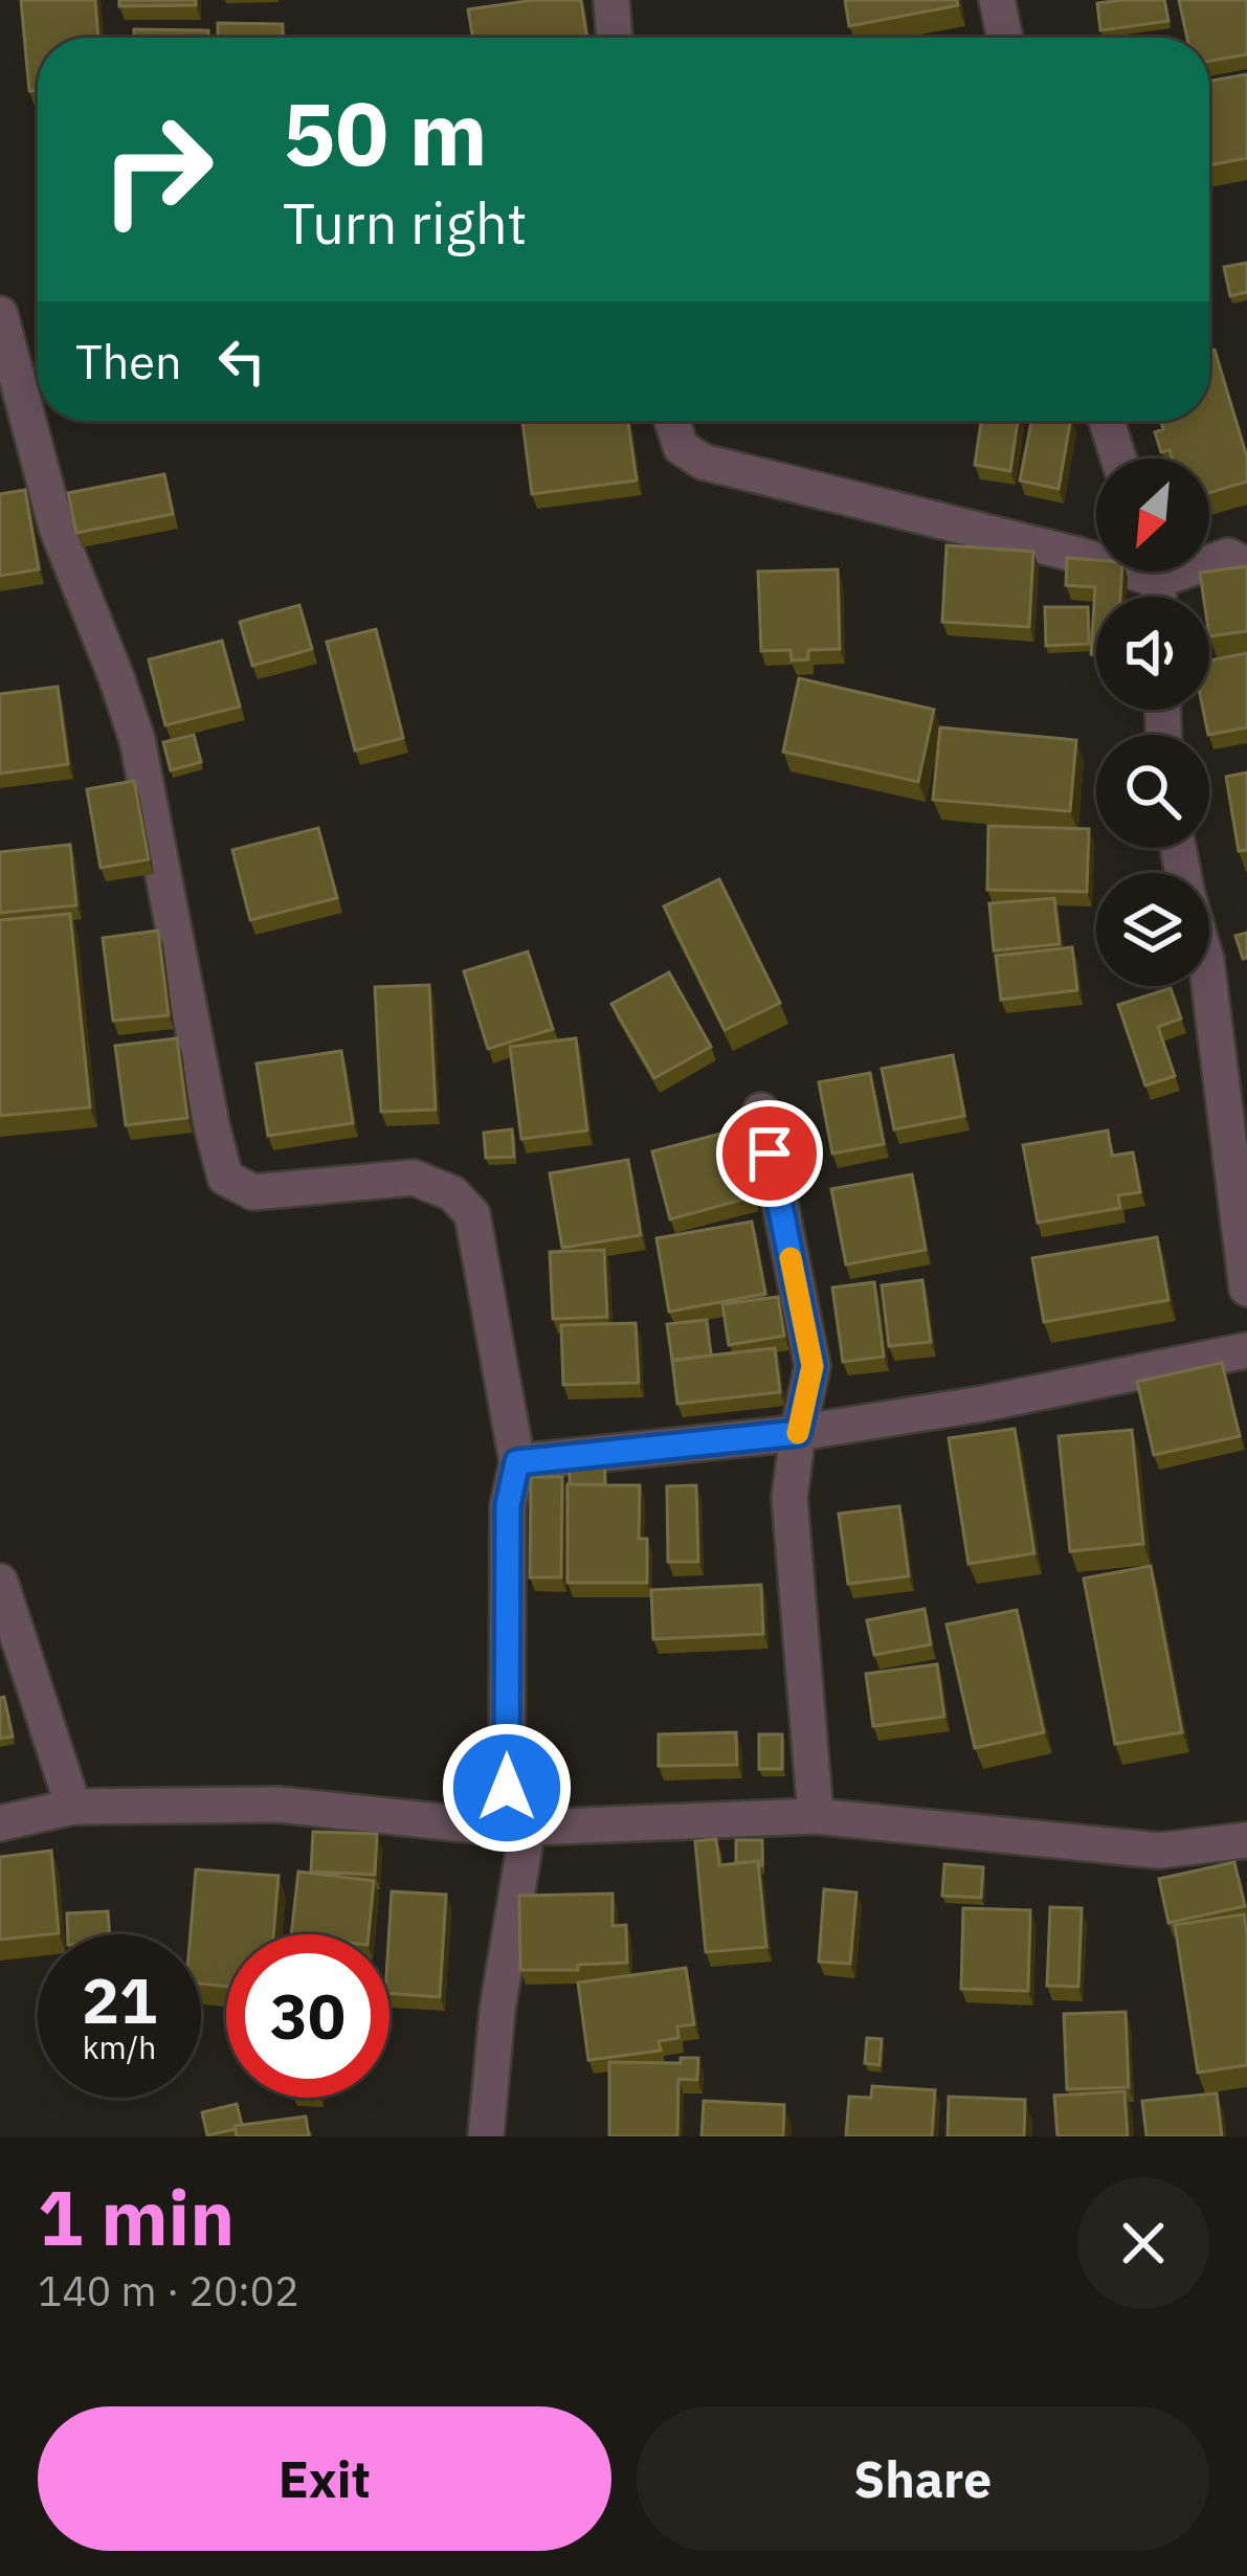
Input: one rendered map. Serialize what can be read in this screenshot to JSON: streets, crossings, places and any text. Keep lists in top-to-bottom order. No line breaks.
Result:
{"north":"bottom left","page":{"turn":["50 m","Turn right"],"then":"Then","speed":"21 km/h","limit":"30","heading":["1 min","140 m · 20:02"],"buttons":["Exit","Share"]}}
